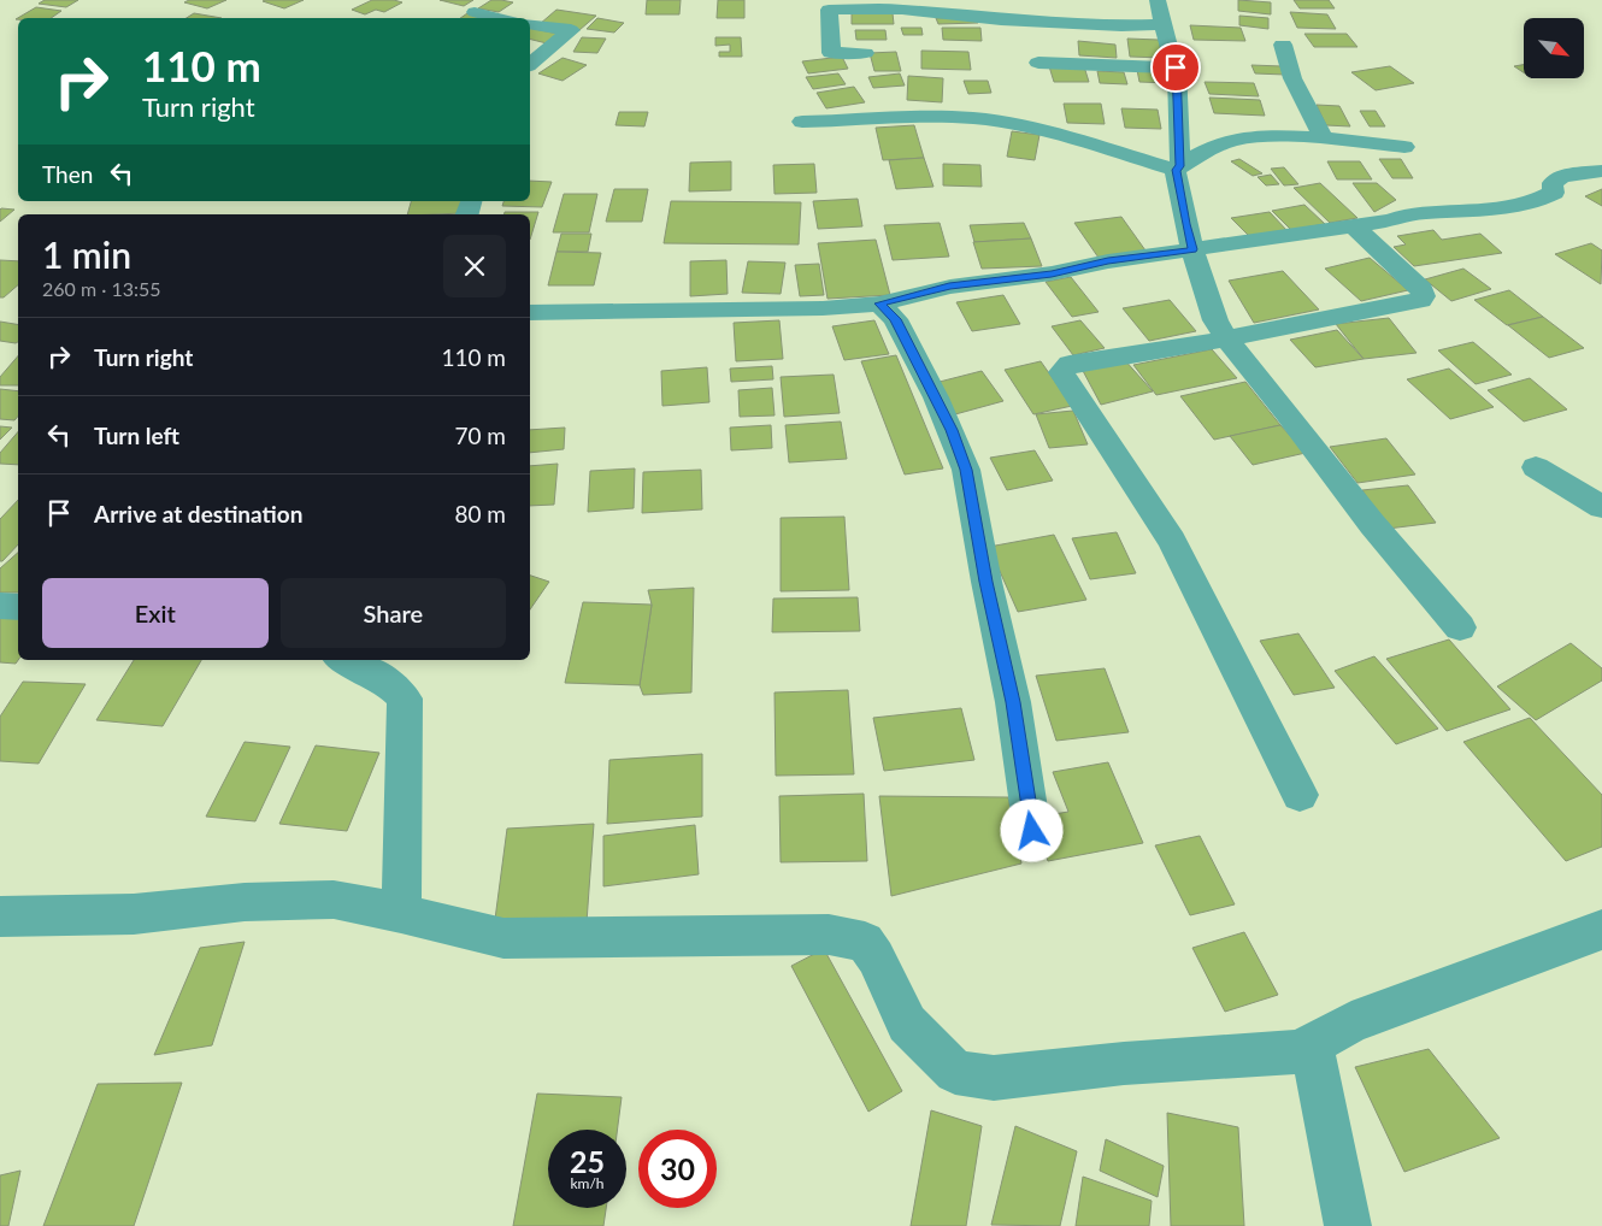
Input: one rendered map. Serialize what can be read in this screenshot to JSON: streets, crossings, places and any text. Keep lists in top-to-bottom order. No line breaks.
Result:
{"north":"bottom right","page":{"turn":["110 m","Turn right"],"then":"Then","heading":["1 min","260 m · 13:55"],"list":[{"name":"Turn right","value":"110 m"},{"name":"Turn left","value":"70 m"},{"name":"Arrive at destination","value":"80 m"}],"buttons":["Exit","Share"],"speed":"25 km/h","limit":"30"}}
